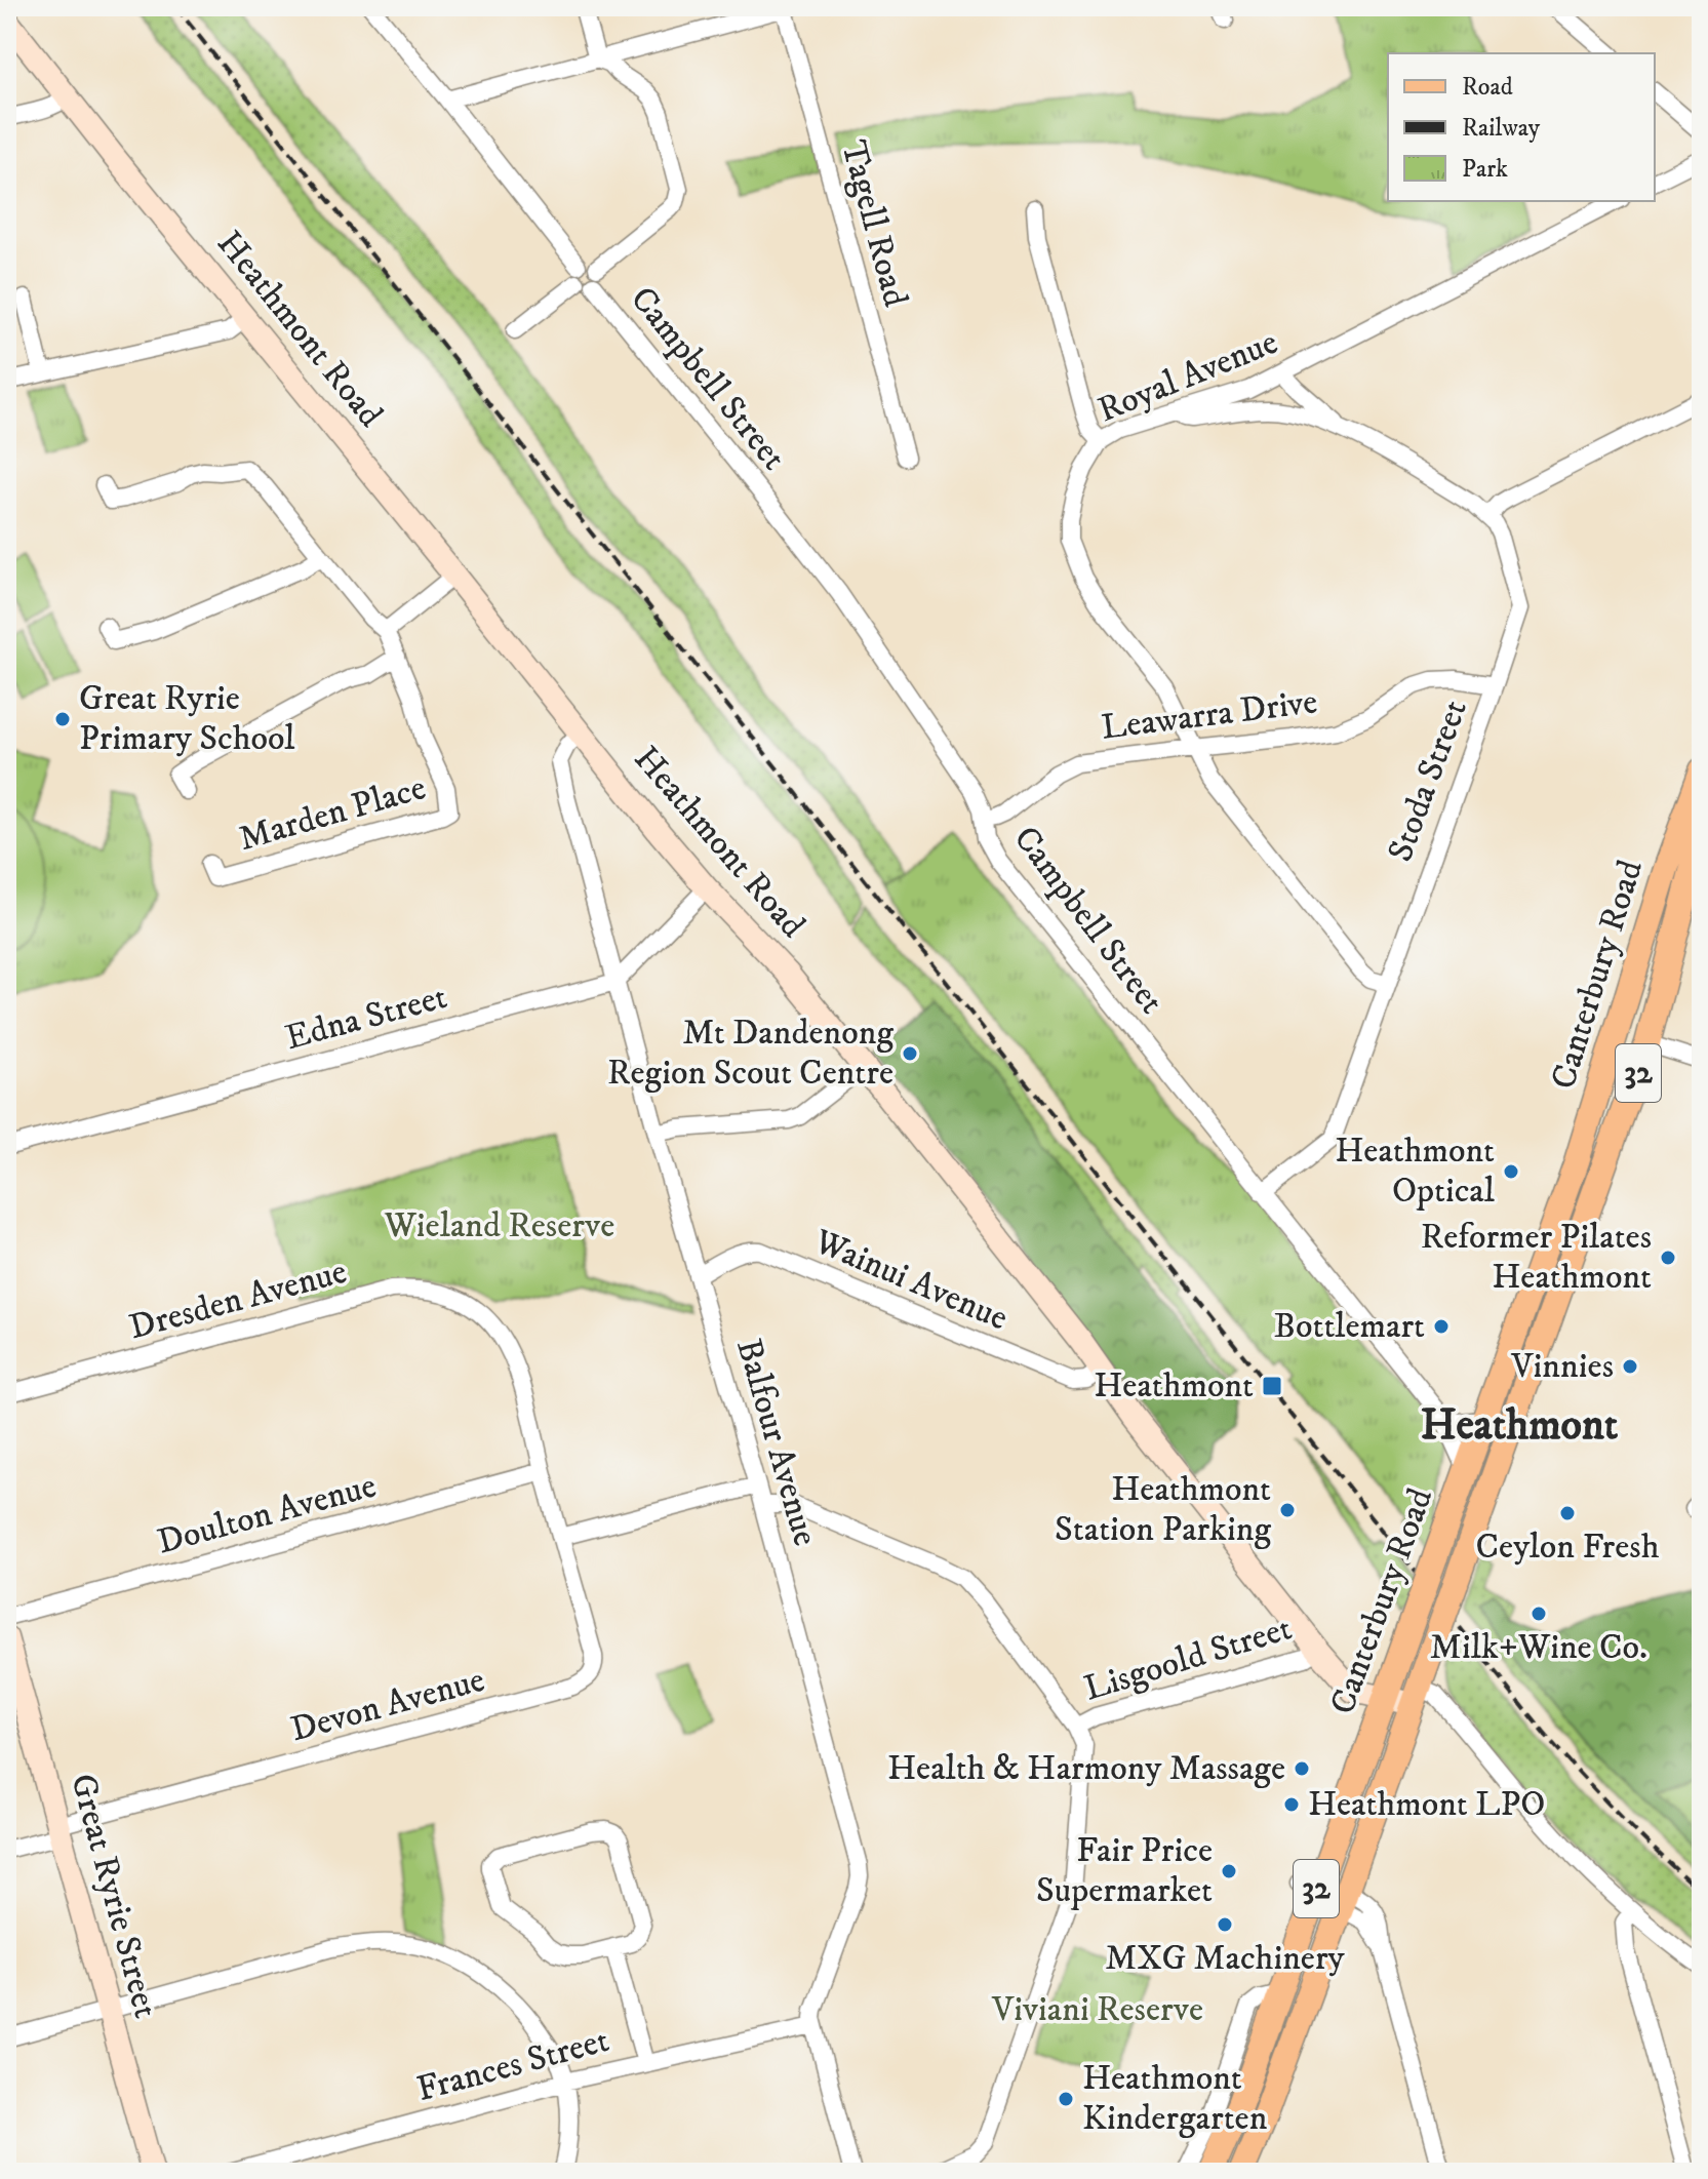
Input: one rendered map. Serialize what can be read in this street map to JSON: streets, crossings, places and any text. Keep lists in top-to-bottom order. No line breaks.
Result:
{"streets":{"main road":["Canterbury Road","32"],"street":["Tagell Road","Heathmont Road","Royal Avenue","Campbell Street","Leawarra Drive","Stoda Street","Marden Place","Edna Street","Wainui Avenue","Dresden Avenue","Balfour Avenue","Doulton Avenue","Lisgoold Street","Devon Avenue","Great Ryrie Street","Frances Street"]},"crossings":[["Heathmont Road","Canterbury Road"],["Heathmont Road","Wainui Avenue"],["Heathmont Road","Balfour Avenue"],["Heathmont Road","Lisgoold Street"],["Royal Avenue","Leawarra Drive"],["Royal Avenue","Stoda Street"],["Campbell Street","Leawarra Drive"],["Campbell Street","Stoda Street"],["Campbell Street","Canterbury Road"],["Leawarra Drive","Stoda Street"],["Edna Street","Balfour Avenue"],["Wainui Avenue","Balfour Avenue"],["Dresden Avenue","Doulton Avenue"],["Dresden Avenue","Devon Avenue"],["Balfour Avenue","Frances Street"],["Devon Avenue","Great Ryrie Street"]],"districts":["Heathmont"],"parks":["Wieland Reserve","Viviani Reserve"],"places":{"other":["Great Ryrie Primary School","Mt Dandenong Region Scout Centre","Heathmont Optical","Reformer Pilates Heathmont","Bottlemart","Vinnies","Heathmont Station Parking","Ceylon Fresh","Milk+Wine Co.","Health & Harmony Massage","Heathmont LPO","Fair Price Supermarket","MXG Machinery","Heathmont Kindergarten"],"transit":["Heathmont"]},"legend":["Road","Railway","Park"]}
